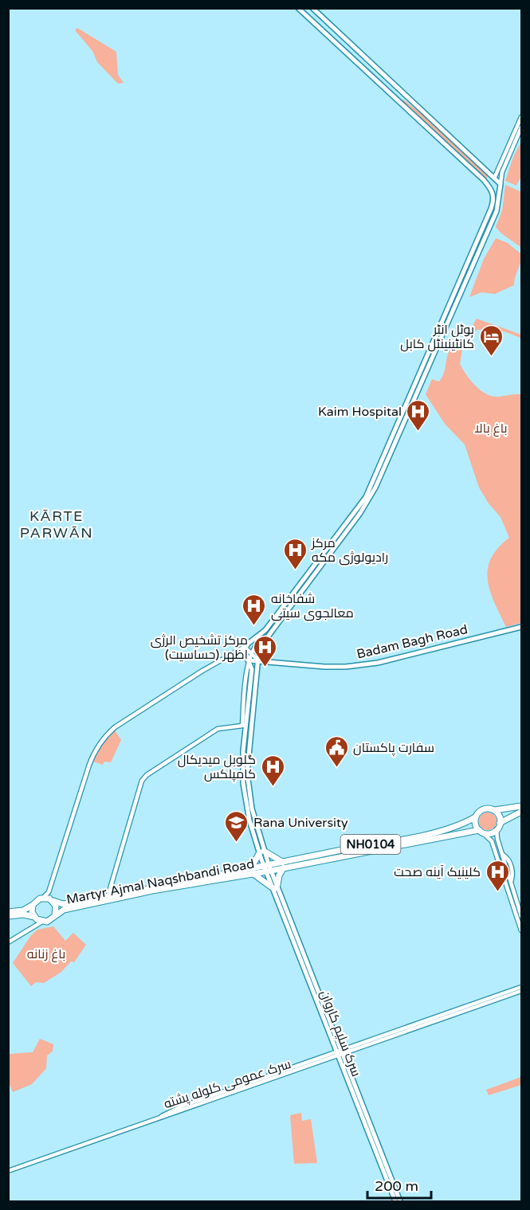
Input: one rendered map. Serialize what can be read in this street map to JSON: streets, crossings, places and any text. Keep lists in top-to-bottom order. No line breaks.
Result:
{"streets":{"highway":["NH0104","Martyr Ajmal Naqshbandi Road"],"main road":["Badam Bagh Road","سرک عمومی کلوله پشته"]},"crossings":[["NH0104","Martyr Ajmal Naqshbandi Road"]],"districts":["KĀRTE PARWĀN"],"parks":["باغ بالا","باغ زنانه"],"places":{"hotel":["ہوٹل انٹر کانٹینینٹل کابل"],"hospital":["Kaim Hospital","مرکز رادیولوژی مکه","شفاخانه معالجوی سیتی","مرکز تشخیص الرژی (حساسیت) اظهر","گلوبل میدیکال کامپلکس","کلینیک آینه صحت"],"public building":["سفارت پاکستان"],"school or university":["Rana University"]},"scale_bar":"200 m"}
